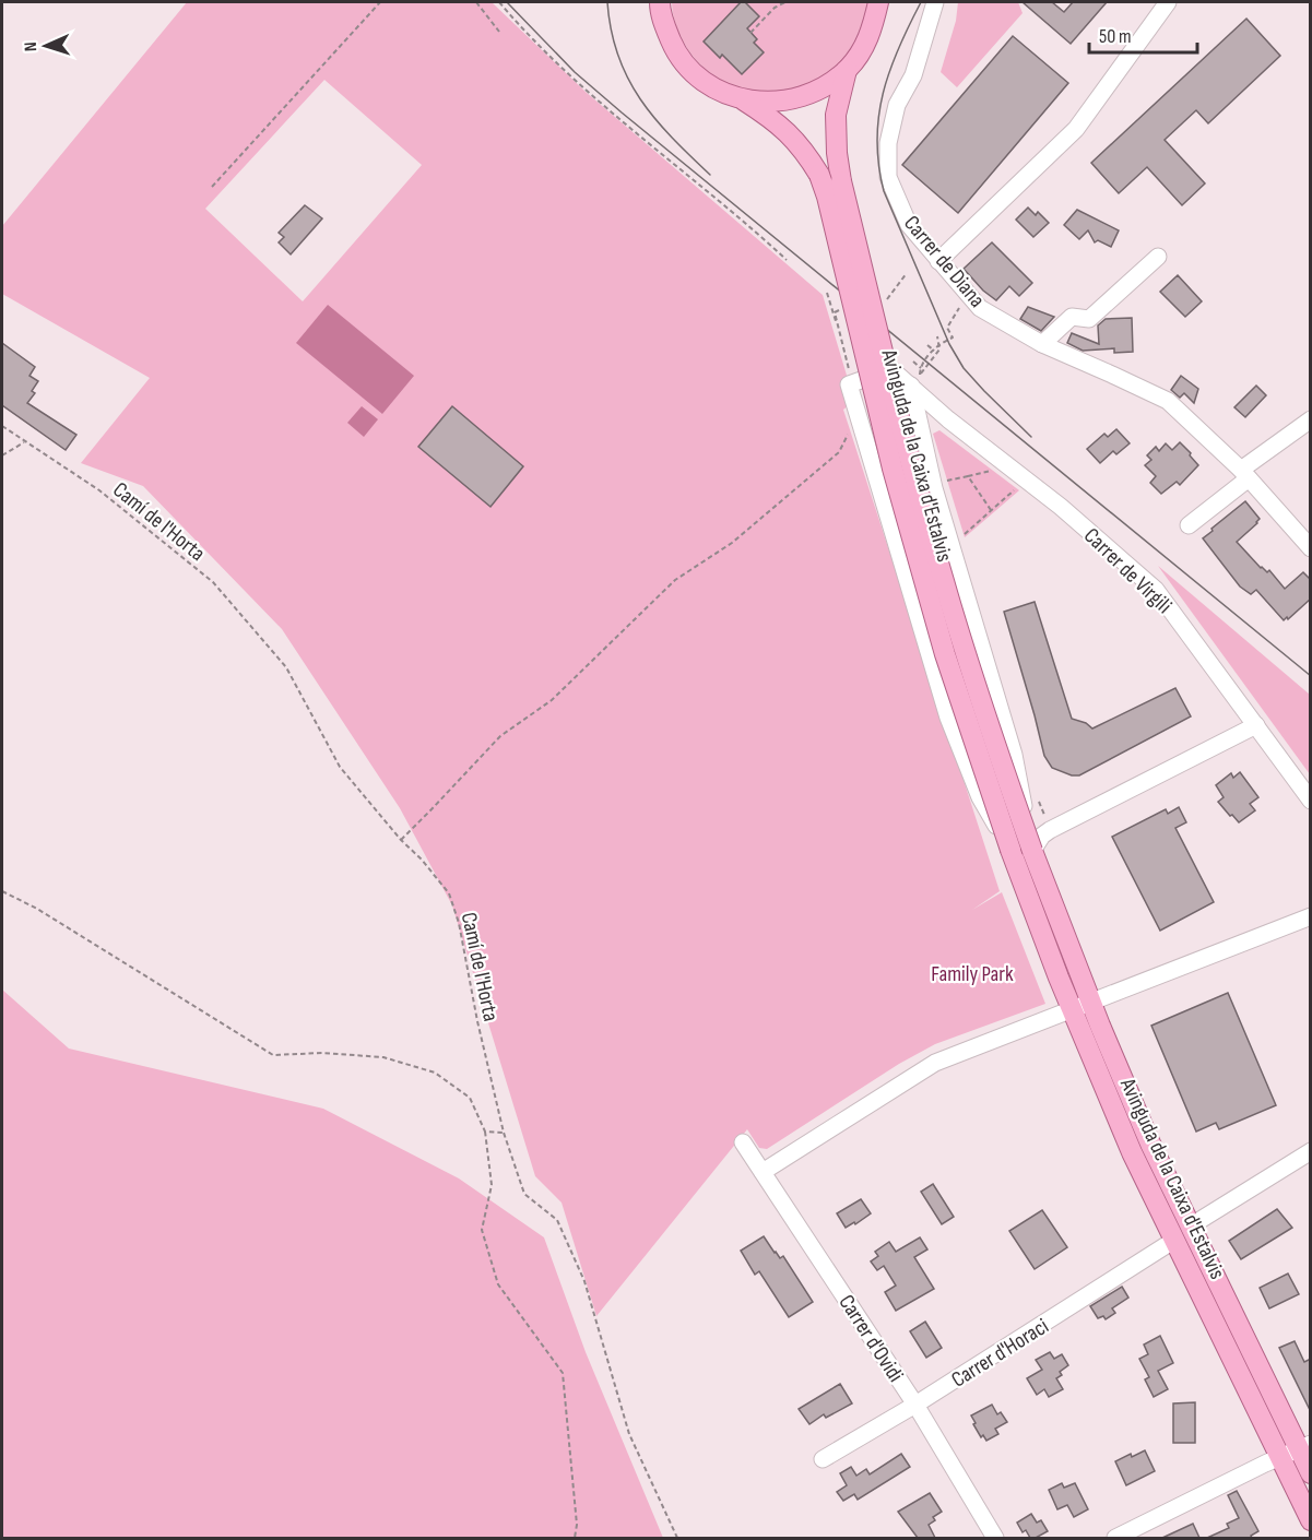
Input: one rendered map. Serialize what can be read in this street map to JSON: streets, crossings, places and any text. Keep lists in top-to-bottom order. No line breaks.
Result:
{"streets":{"main road":["Avinguda de la Caixa d'Estalvis"],"street":["Carrer de Diana","Carrer de Virgili","Carrer d'Ovidi","Carrer d'Horaci"],"path":["Camí de l'Horta"]},"crossings":[["Avinguda de la Caixa d'Estalvis","Carrer de Virgili"],["Avinguda de la Caixa d'Estalvis","Carrer d'Horaci"],["Carrer d'Ovidi","Carrer d'Horaci"]],"parks":["Family Park"],"scale_bar":"50 m","north":"left"}
